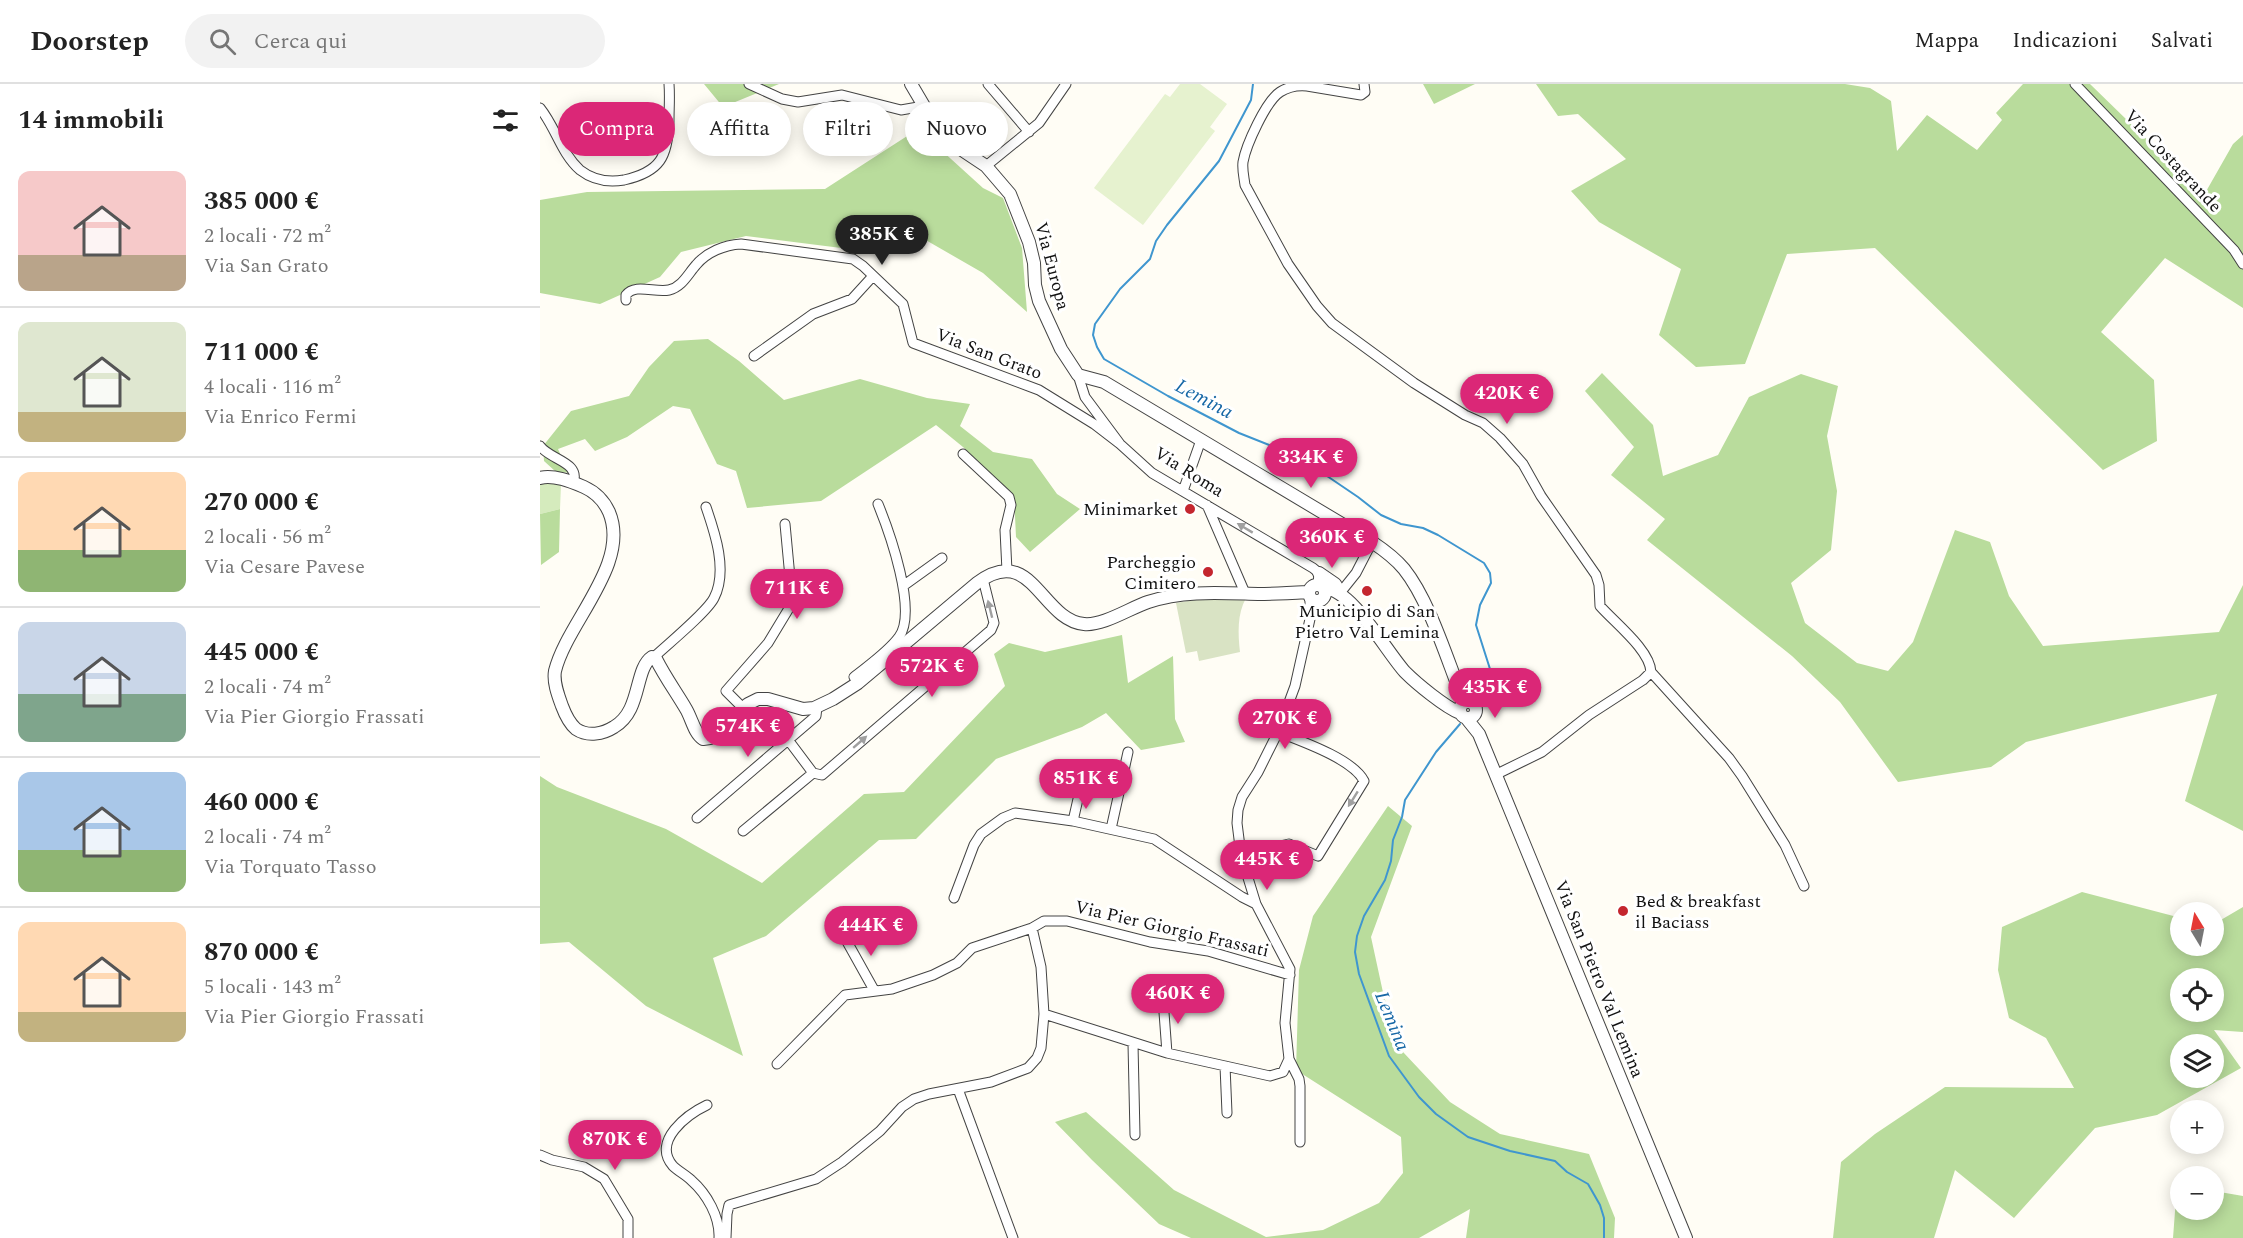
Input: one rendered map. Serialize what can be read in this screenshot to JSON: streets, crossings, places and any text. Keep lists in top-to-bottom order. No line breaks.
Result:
{"streets":{"street":["Via Costagrande","Via Europa","Via San Grato","Via Roma","Via Pier Giorgio Frassati","Via San Pietro Val Lemina"]},"crossings":[["Via Europa","Via Roma"],["Via San Grato","Via Roma"],["Via Roma","Via Pier Giorgio Frassati"]],"water":["Lemina"],"places":["Minimarket","Parcheggio Cimitero","Municipio di San Pietro Val Lemina","Bed & breakfast il Baciass"],"north":"top","page":{"header":"Doorstep","search":"Cerca qui","nav":["Mappa","Indicazioni","Salvati"],"heading":"14 immobili","chip":["Compra","Affitta","Filtri","Nuovo"],"list":[{"name":"385 000 €","note":"2 locali · 72 m² · Via San Grato"},{"name":"711 000 €","note":"4 locali · 116 m² · Via Enrico Fermi"},{"name":"270 000 €","note":"2 locali · 56 m² · Via Cesare Pavese"},{"name":"445 000 €","note":"2 locali · 74 m² · Via Pier Giorgio Frassati"},{"name":"460 000 €","note":"2 locali · 74 m² · Via Torquato Tasso"},{"name":"870 000 €","note":"5 locali · 143 m² · Via Pier Giorgio Frassati"}],"price":["385K €","420K €","334K €","360K €","711K €","572K €","435K €","270K €","574K €","851K €","445K €","444K €","460K €","870K €"],"map_buttons":["+","−"]}}
